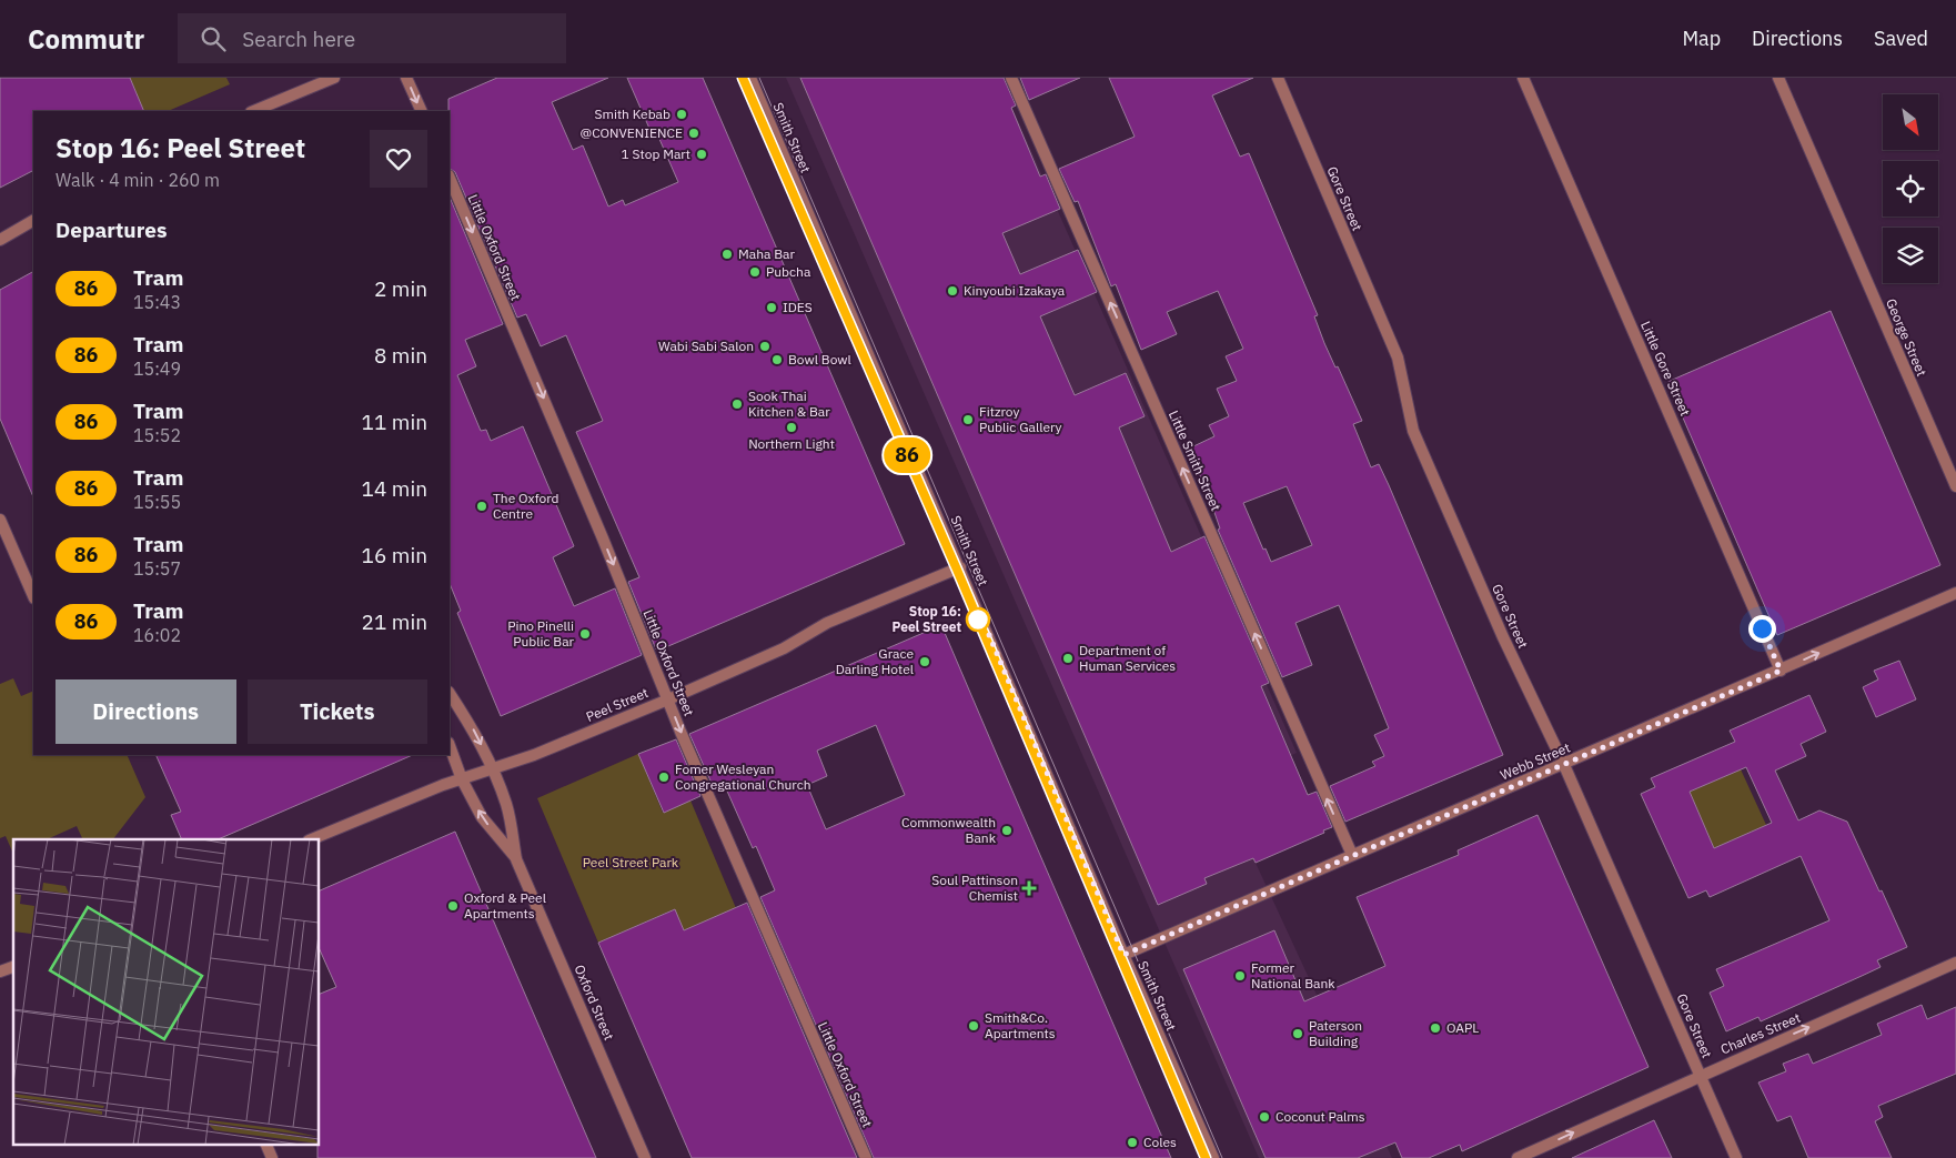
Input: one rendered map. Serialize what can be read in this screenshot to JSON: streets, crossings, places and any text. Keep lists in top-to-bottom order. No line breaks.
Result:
{"streets":{"street":["Smith Street","Gore Street","Little Oxford Street","George Street","Little Gore Street","Little Smith Street","Peel Street","Webb Street","Oxford Street","Charles Street"]},"crossings":[["Smith Street","Peel Street"],["Smith Street","Webb Street"],["Gore Street","Webb Street"],["Gore Street","Charles Street"],["Little Oxford Street","Peel Street"],["Little Gore Street","Webb Street"],["Little Smith Street","Webb Street"],["Peel Street","Oxford Street"]],"one_way":["Little Oxford Street","Little Smith Street","Charles Street"],"parks":["Peel Street Park"],"places":{"other":["Smith Kebab","@CONVENIENCE","1 Stop Mart","Maha Bar","Pubcha","Kinyoubi Izakaya","IDES","Wabi Sabi Salon","Bowl Bowl","Sook Thai Kitchen & Bar","Fitzroy Public Gallery","Northern Light","The Oxford Centre","Stop 16: Peel Street","Pino Pinelli Public Bar","Department of Human Services","Grace Darling Hotel","Fomer Wesleyan Congregational Church","Commonwealth Bank","Oxford & Peel Apartments","Former National Bank","Smith&Co. Apartments","OAPL","Paterson Building","Coconut Palms","Coles"],"health":["Soul Pattinson Chemist"]},"lines":["tram line 86"],"north":"bottom right","page":{"header":"Commutr","search":"Search here","nav":["Map","Directions","Saved"],"on_map":"86","heading":[["Stop 16: Peel Street","Walk · 4 min · 260 m"],"Departures"],"list":[{"mark":"86","name":"Tram","note":"15:43","value":"2 min"},{"mark":"86","name":"Tram","note":"15:49","value":"8 min"},{"mark":"86","name":"Tram","note":"15:52","value":"11 min"},{"mark":"86","name":"Tram","note":"15:55","value":"14 min"},{"mark":"86","name":"Tram","note":"15:57","value":"16 min"},{"mark":"86","name":"Tram","note":"16:02","value":"21 min"}],"buttons":["Directions","Tickets"]}}
